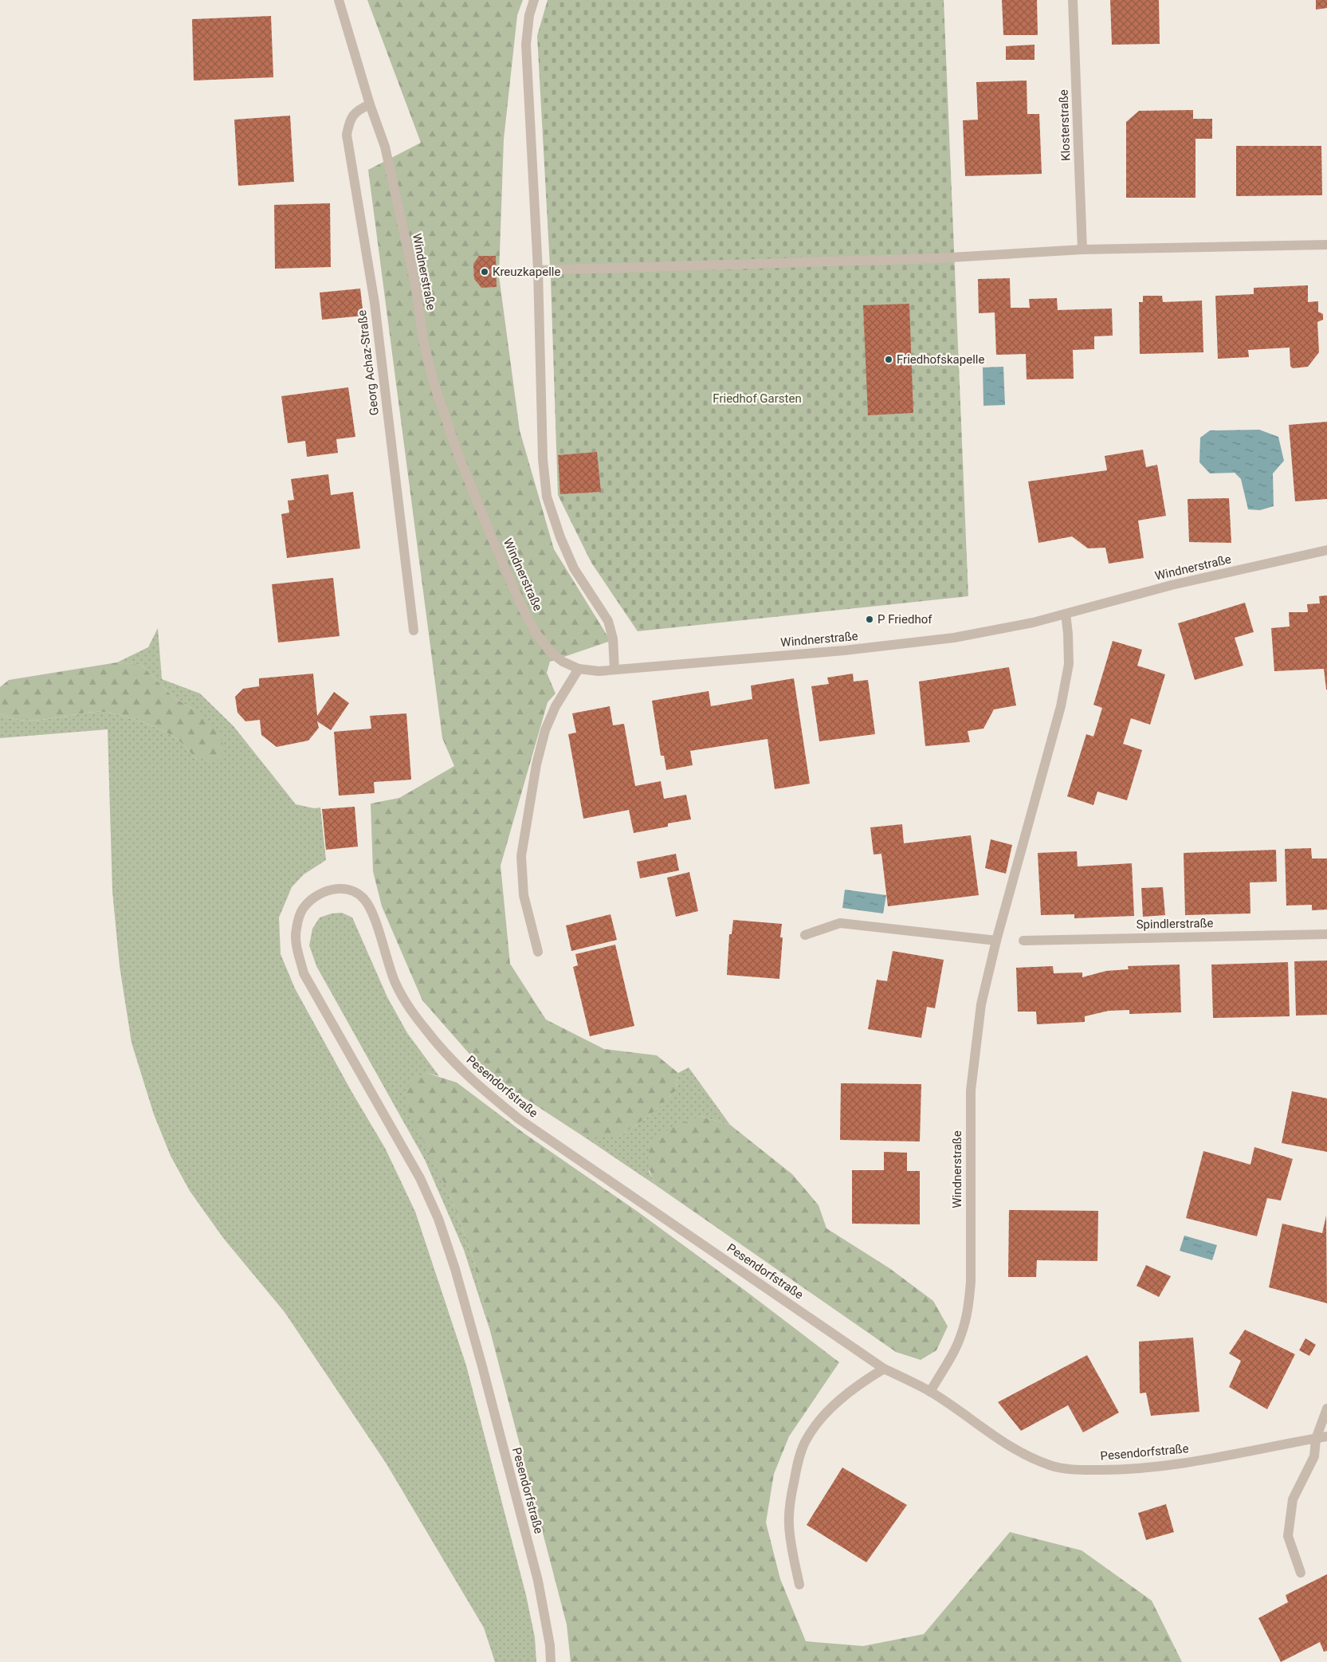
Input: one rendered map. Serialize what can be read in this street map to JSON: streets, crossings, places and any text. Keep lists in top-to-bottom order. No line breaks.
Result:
{"streets":{"street":["Klosterstraße","Windnerstraße","Georg Achaz-Straße","Spindlerstraße","Pesendorfstraße"]},"crossings":[["Windnerstraße","Georg Achaz-Straße"],["Windnerstraße","Pesendorfstraße"]],"parks":["Friedhof Garsten"],"places":["Kreuzkapelle","Friedhofskapelle","P Friedhof"]}
